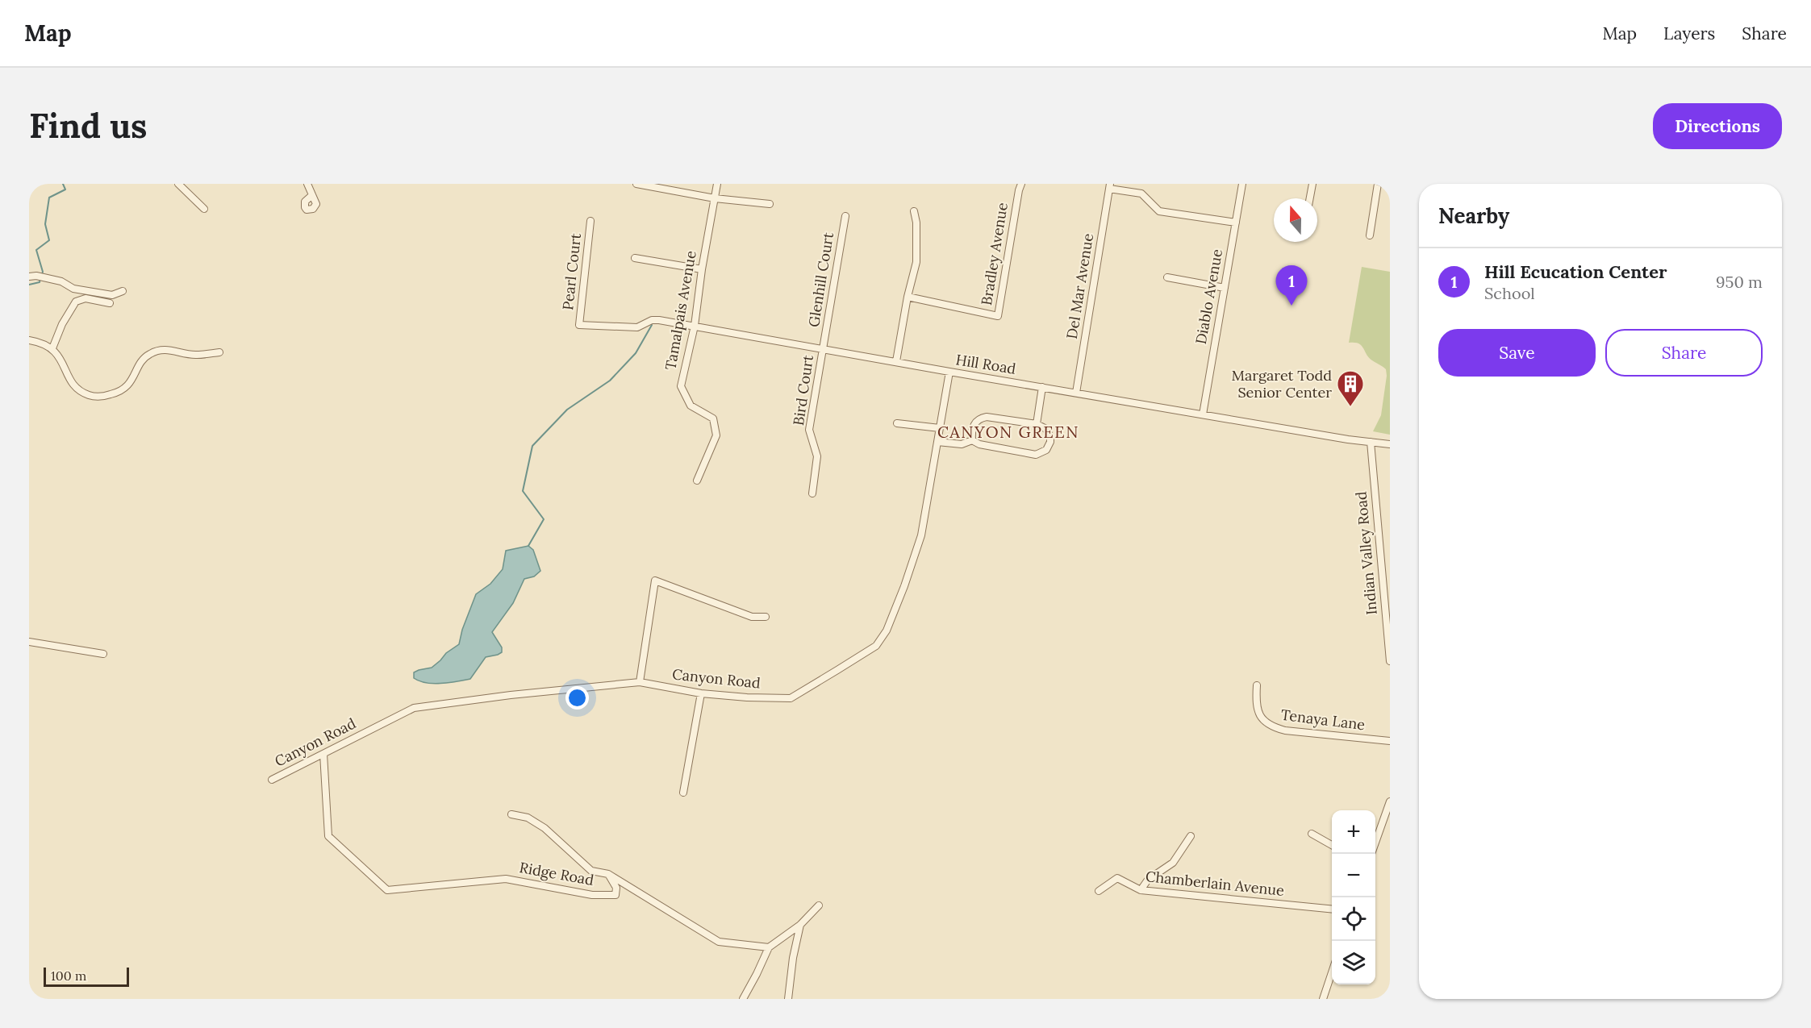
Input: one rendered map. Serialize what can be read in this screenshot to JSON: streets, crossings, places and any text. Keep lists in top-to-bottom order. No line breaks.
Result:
{"streets":{"street":["Bradley Avenue","Pearl Court","Glenhill Court","Del Mar Avenue","Diablo Avenue","Tamalpais Avenue","Hill Road","Bird Court","Indian Valley Road","Canyon Road","Tenaya Lane","Ridge Road","Chamberlain Avenue"]},"crossings":[["Pearl Court","Hill Road"],["Glenhill Court","Hill Road"],["Glenhill Court","Bird Court"],["Del Mar Avenue","Hill Road"],["Diablo Avenue","Hill Road"],["Tamalpais Avenue","Hill Road"],["Hill Road","Bird Court"],["Hill Road","Indian Valley Road"],["Hill Road","Canyon Road"],["Canyon Road","Ridge Road"]],"districts":["CANYON GREEN"],"places":{"building":["Margaret Todd Senior Center"]},"scale_bar":"100 m","north":"top","page":{"header":"Map","nav":["Map","Layers","Share"],"buttons":["Directions",["Save","Share"]],"title":"Find us","heading":"Nearby","list":[{"mark":"1","name":"Hill Ecucation Center","note":"School","value":"950 m"}],"pins":"1","map_buttons":["+","−"],"scale":"100 m"}}
